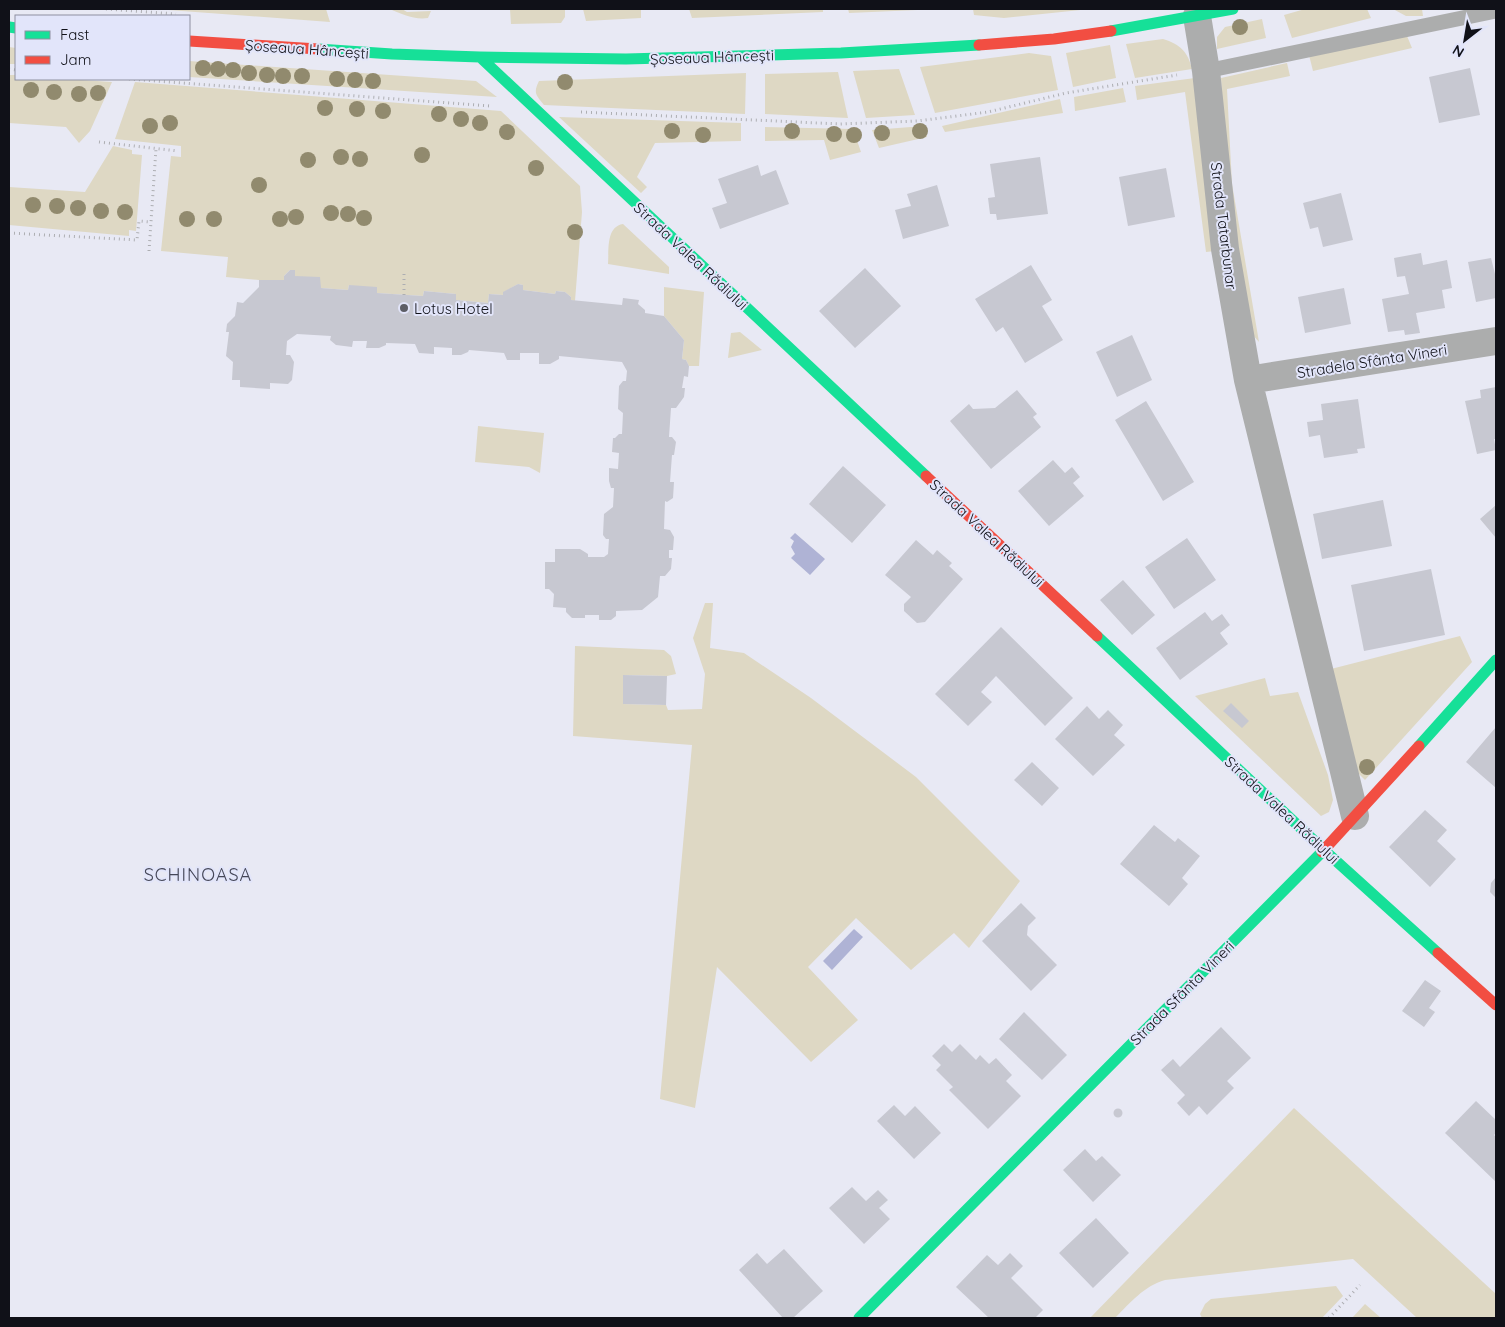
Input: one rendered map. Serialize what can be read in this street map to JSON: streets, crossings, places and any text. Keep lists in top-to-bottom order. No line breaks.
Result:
{"streets":{"street":["Șoseaua Hâncești","Strada Tatarbunar","Strada Valea Rădiului","Stradela Sfânta Vineri","Strada Sfânta Vineri"]},"crossings":[["Șoseaua Hâncești","Strada Tatarbunar"],["Șoseaua Hâncești","Strada Valea Rădiului"],["Strada Tatarbunar","Stradela Sfânta Vineri"],["Strada Valea Rădiului","Strada Sfânta Vineri"]],"districts":["SCHINOASA"],"places":["Lotus Hotel"],"legend":["Fast","Jam"],"north":"bottom left"}
